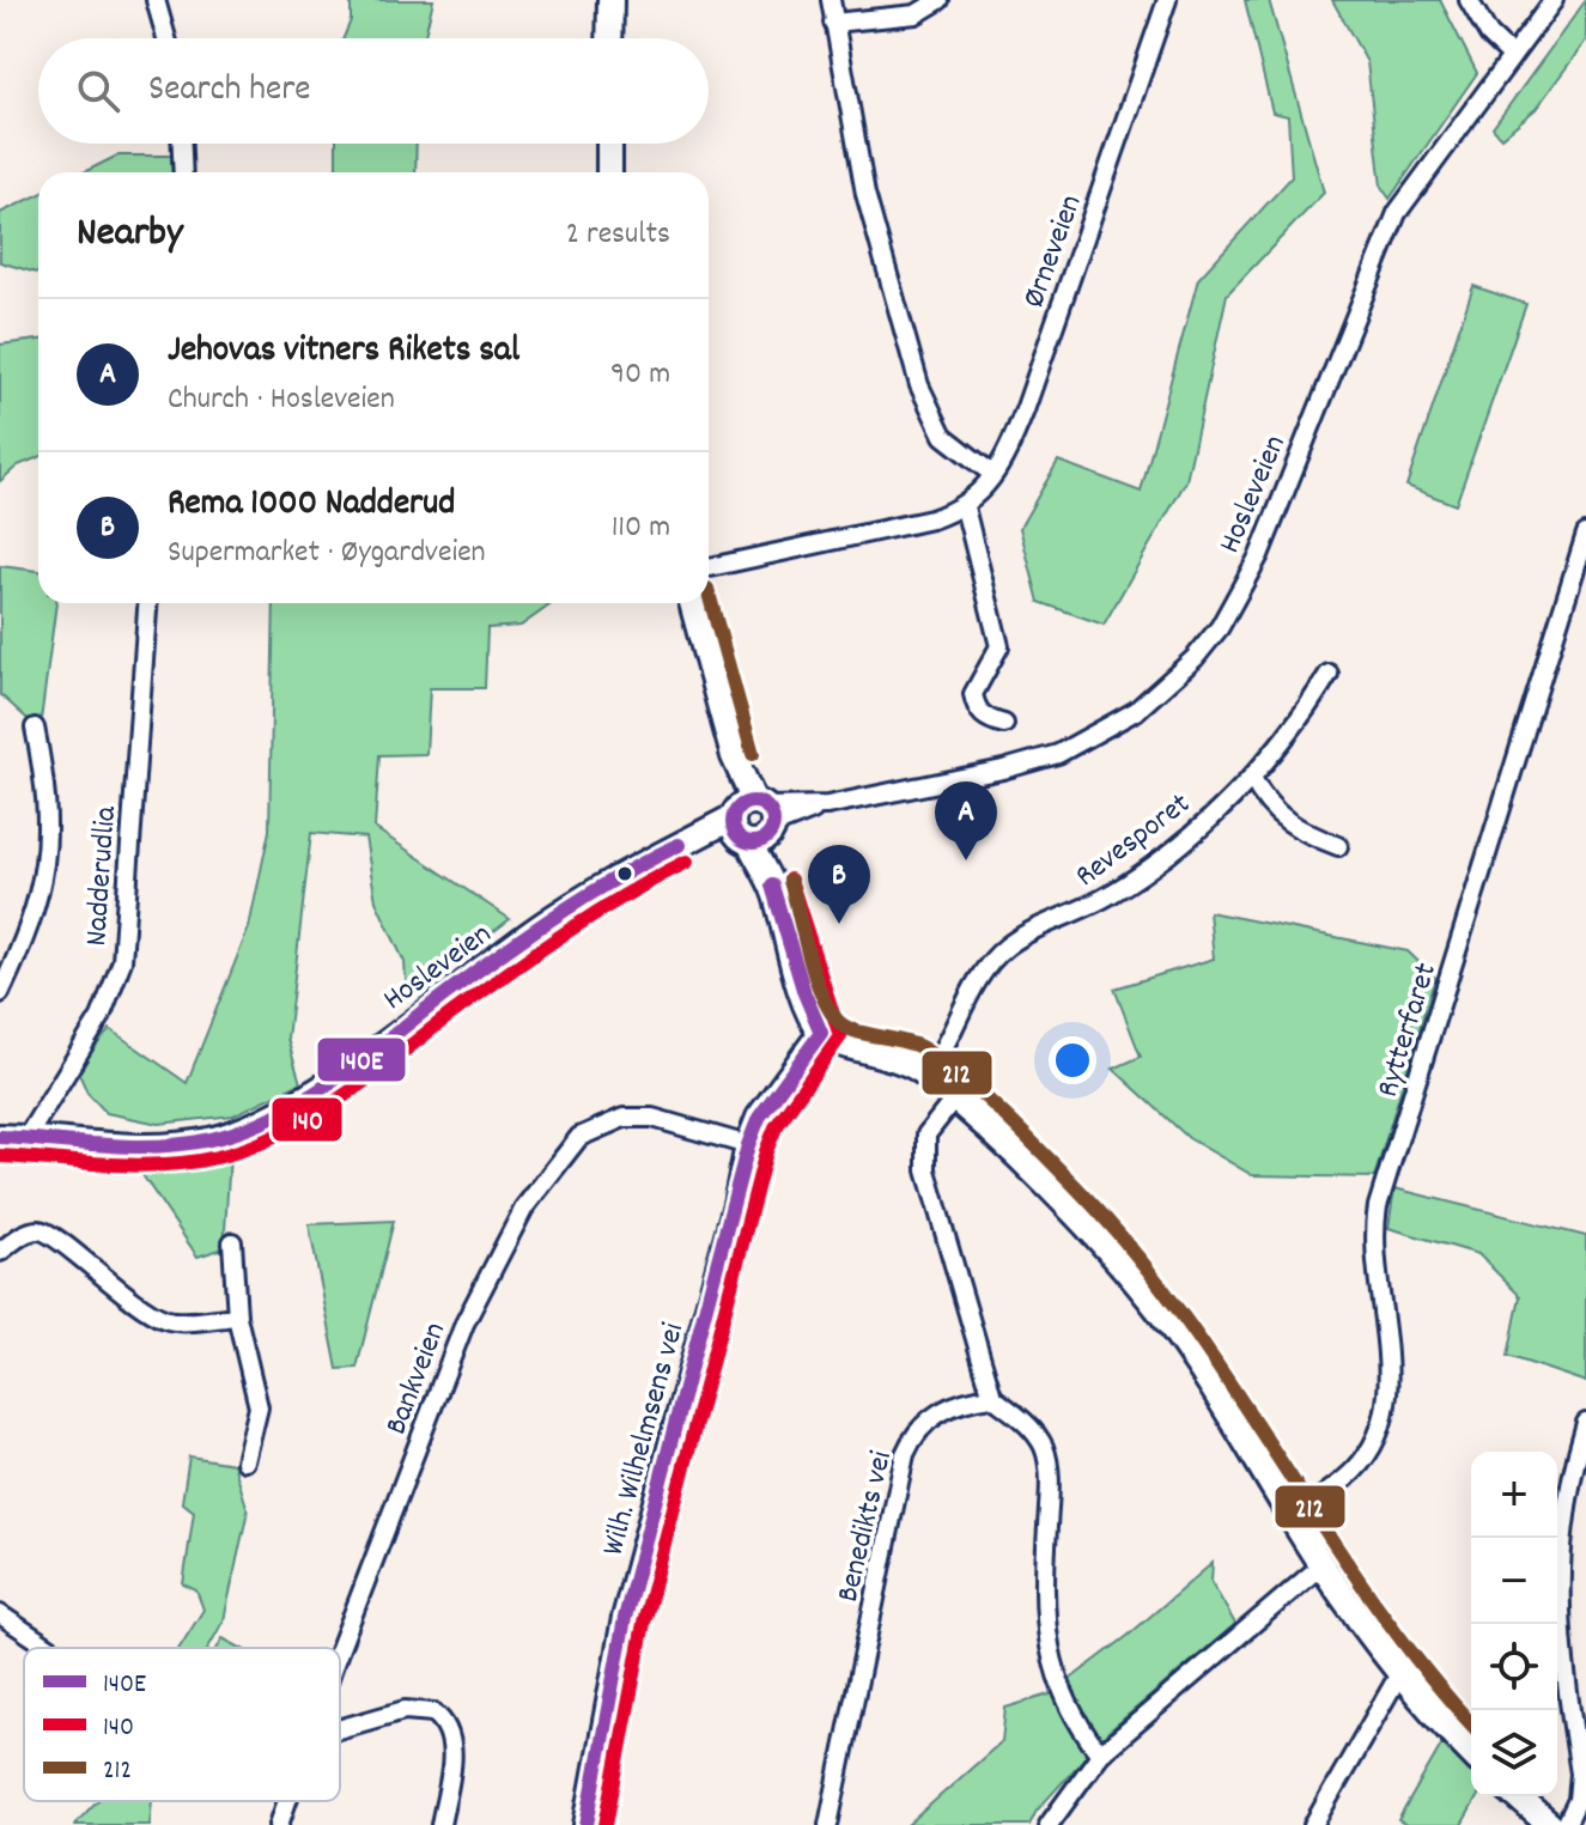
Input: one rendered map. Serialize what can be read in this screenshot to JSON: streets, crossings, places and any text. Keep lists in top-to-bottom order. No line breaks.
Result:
{"streets":{"street":["Ørneveien","Hosleveien","Revesporet","Nadderudlia","Rytterfaret","Bankveien","Wilh. Wilhelmsens vei","Benedikts vei"]},"crossings":[["Hosleveien","Nadderudlia"],["Bankveien","Wilh. Wilhelmsens vei"]],"lines":["transit line 212","transit line 140E","transit line 140"],"legend":["140E","140","212"],"page":{"search":"Search here","heading":["Nearby","2 results"],"list":[{"mark":"A","name":"Jehovas vitners Rikets sal","note":"Church · Hosleveien","value":"90 m"},{"mark":"B","name":"Rema 1000 Nadderud","note":"Supermarket · Øygardveien","value":"110 m"}],"pins":["A","B"],"map_buttons":["+","−"]}}
